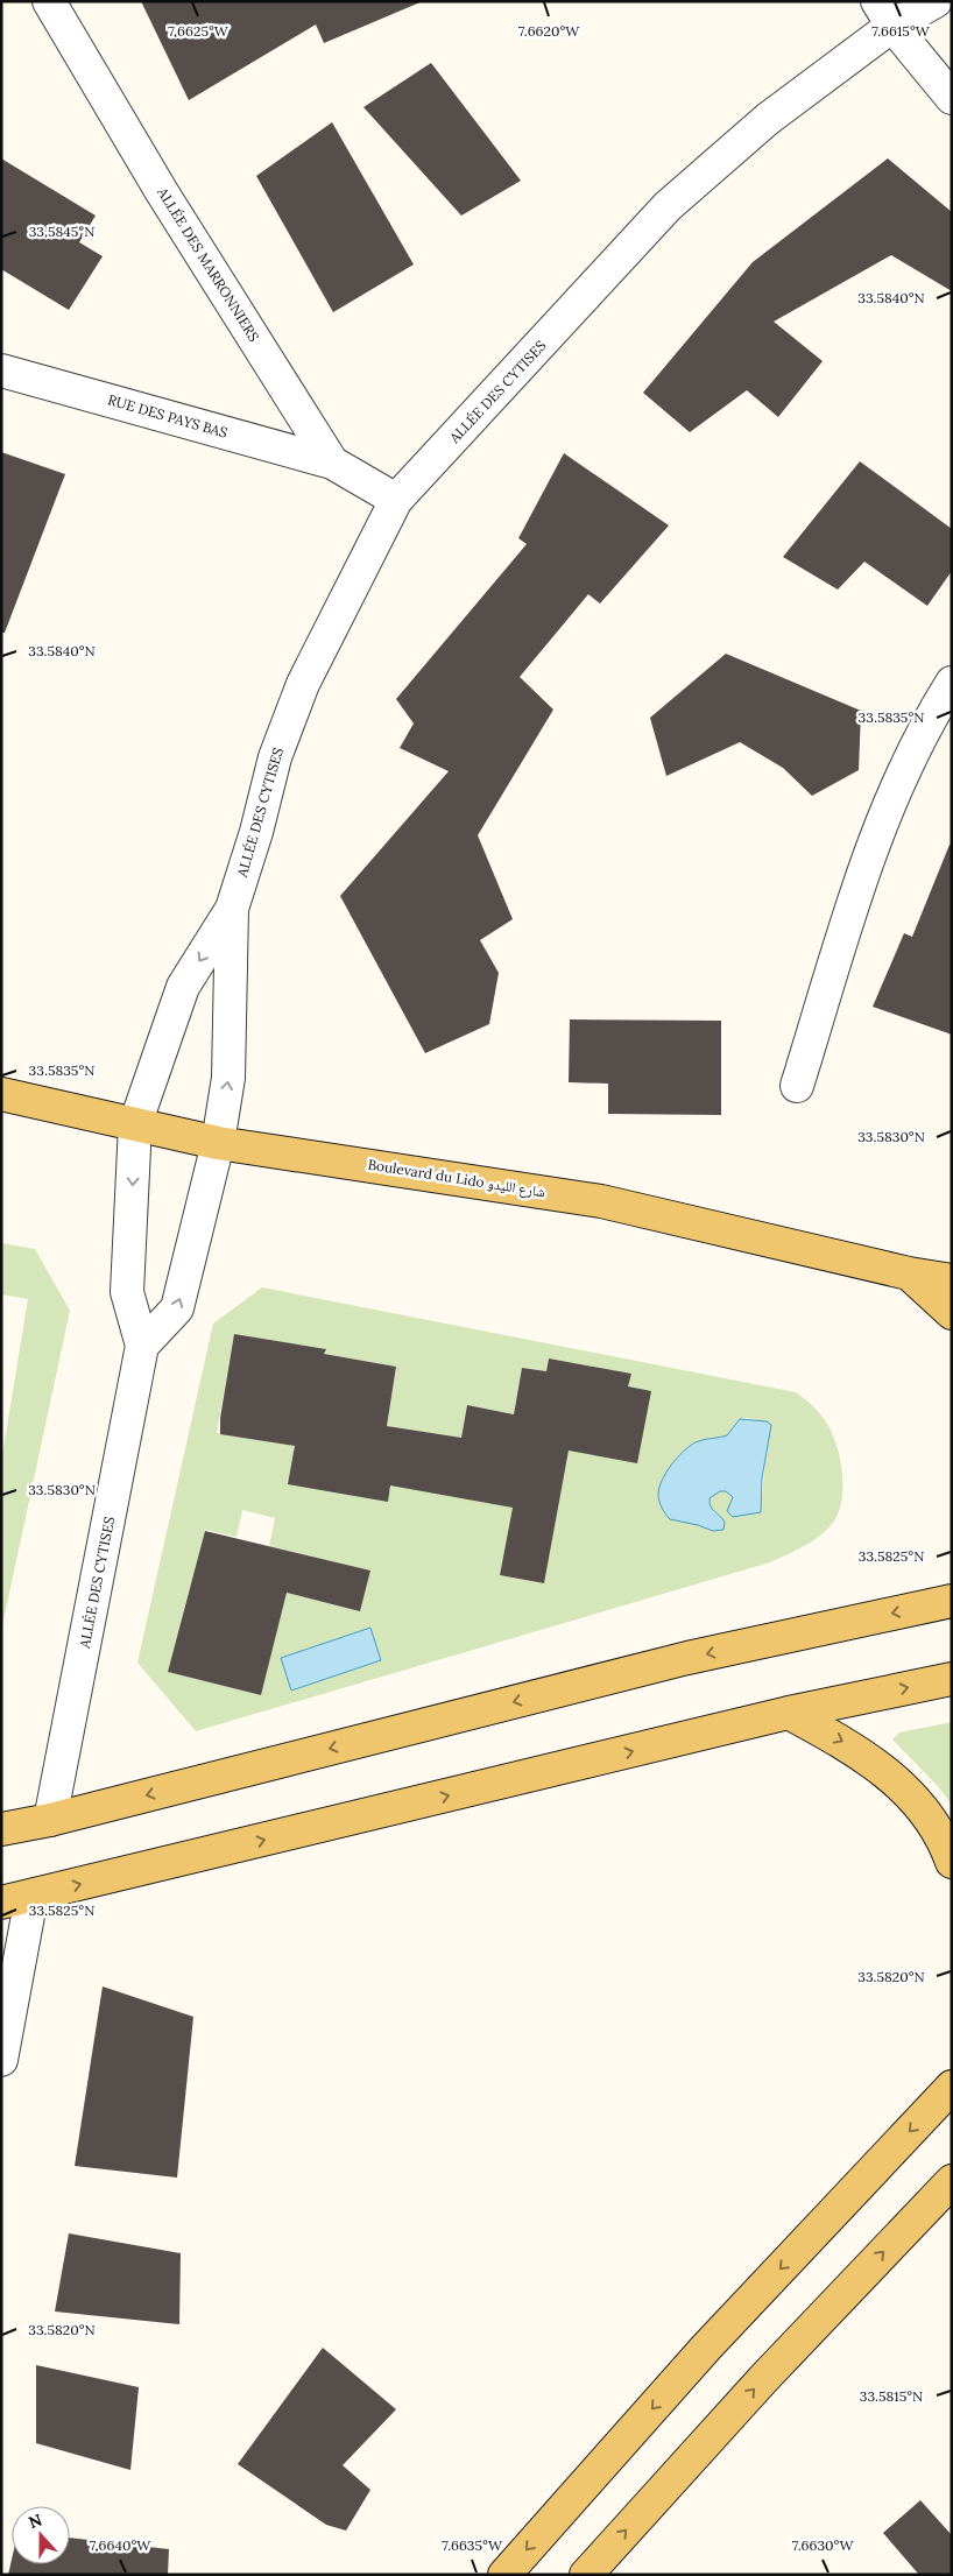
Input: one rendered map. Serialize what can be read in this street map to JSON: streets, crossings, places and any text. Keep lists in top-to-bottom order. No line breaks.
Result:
{"streets":{"main road":["Boulevard du Lido شارع الليدو"],"street":["ALLÉE DES MARRONNIERS","ALLÉE DES CYTISES","RUE DES PAYS BAS"]},"crossings":[["ALLÉE DES MARRONNIERS","ALLÉE DES CYTISES"],["ALLÉE DES MARRONNIERS","RUE DES PAYS BAS"],["ALLÉE DES CYTISES","Boulevard du Lido شارع الليدو"]],"north":"top","coordinates":["7.6625°W","7.6620°W","7.6615°W","33.5845°N","33.5840°N","33.5835°N","33.5830°N","33.5825°N","33.5820°N","33.5815°N","7.6640°W","7.6635°W","7.6630°W"]}
